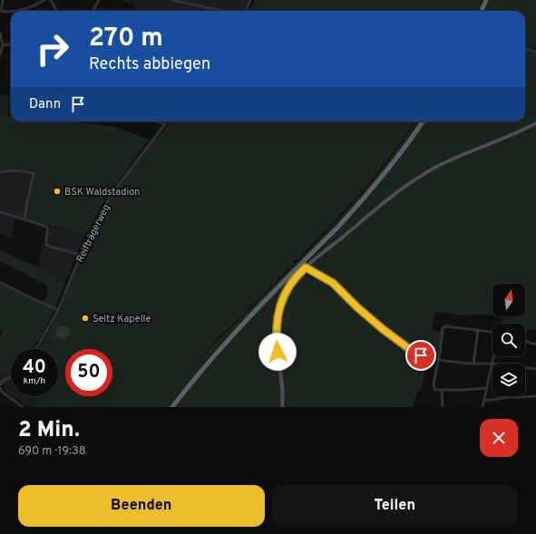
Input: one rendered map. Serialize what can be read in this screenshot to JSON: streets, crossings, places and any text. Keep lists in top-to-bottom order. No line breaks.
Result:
{"streets":{"street":["Reifträgerweg"]},"places":["BSK Waldstadion","Seitz Kapelle"],"north":"top","page":{"turn":["270 m","Rechts abbiegen"],"then":"Dann","speed":"40 km/h","limit":"50","heading":["2 Min.","690 m · 19:38"],"buttons":["Beenden","Teilen"]}}
